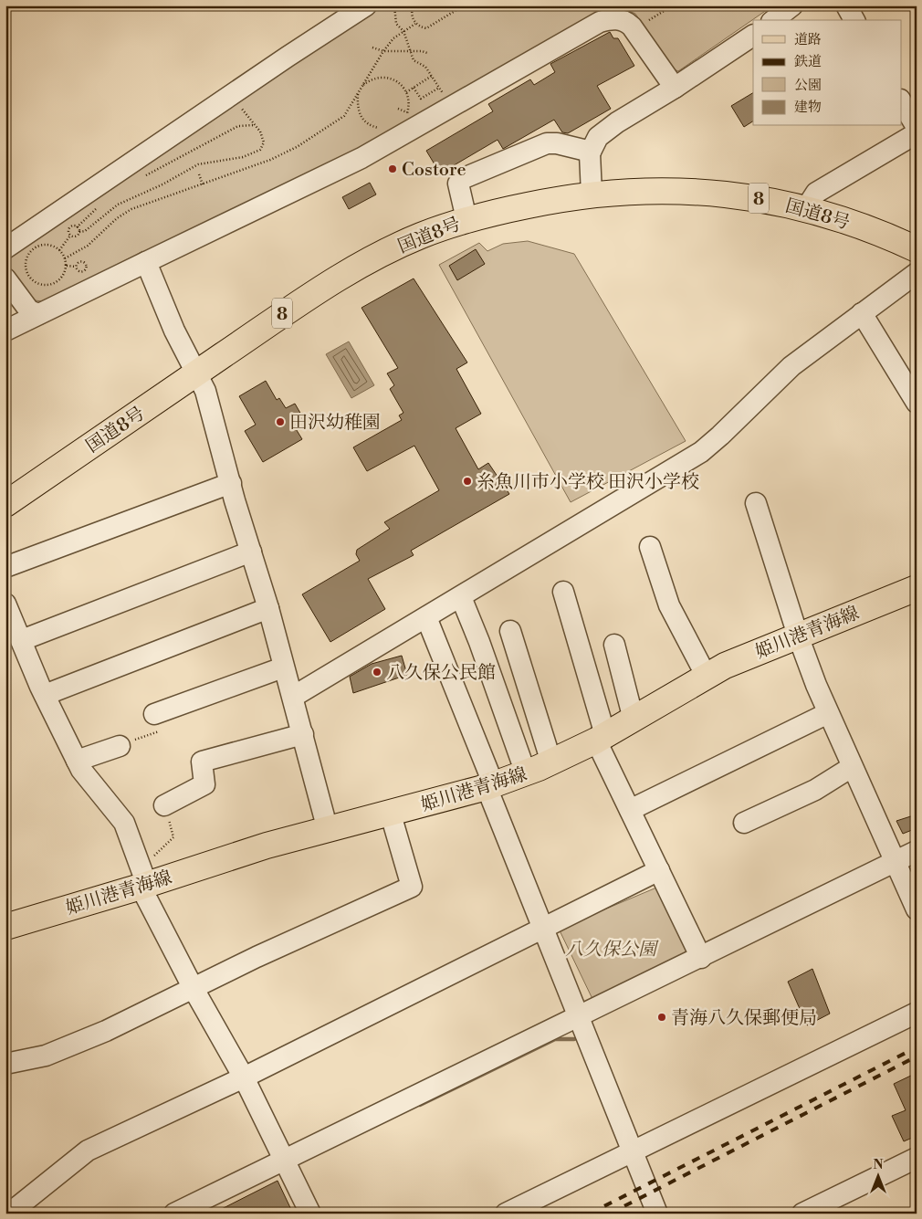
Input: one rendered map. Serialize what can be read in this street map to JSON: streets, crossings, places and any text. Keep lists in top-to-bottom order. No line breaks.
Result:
{"streets":{"main road":["8","国道8号","姫川港青海線"]},"parks":["八久保公園"],"places":["Costore","田沢幼稚園","糸魚川市小学校 田沢小学校","八久保公民館","青海八久保郵便局"],"legend":["道路","鉄道","公園","建物"],"north":"top"}
